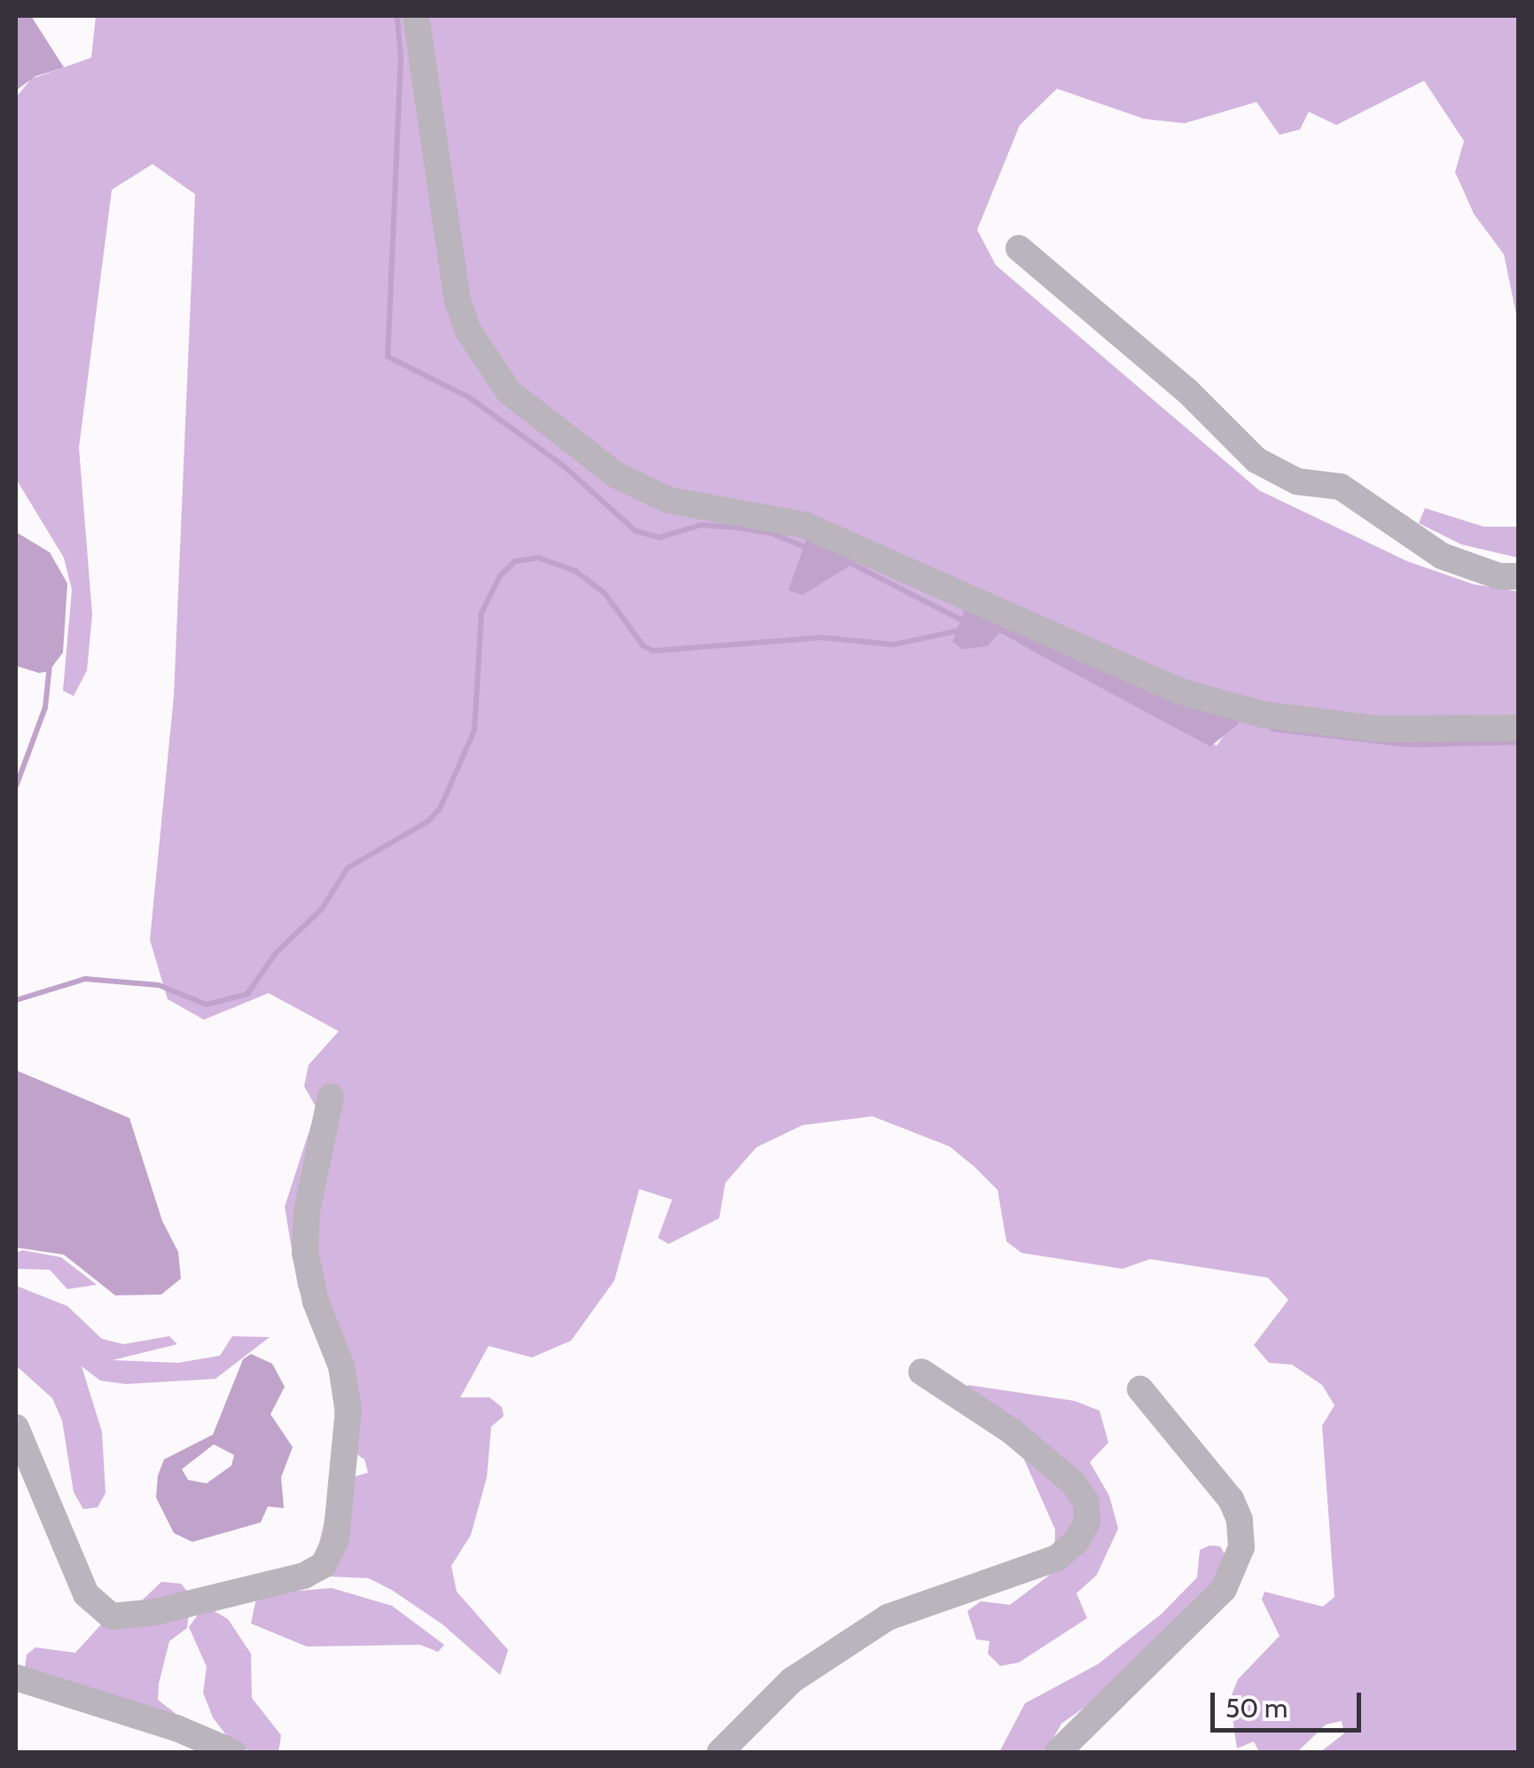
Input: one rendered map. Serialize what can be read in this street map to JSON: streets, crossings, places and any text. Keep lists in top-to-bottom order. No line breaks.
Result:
{"scale_bar":"50 m"}
